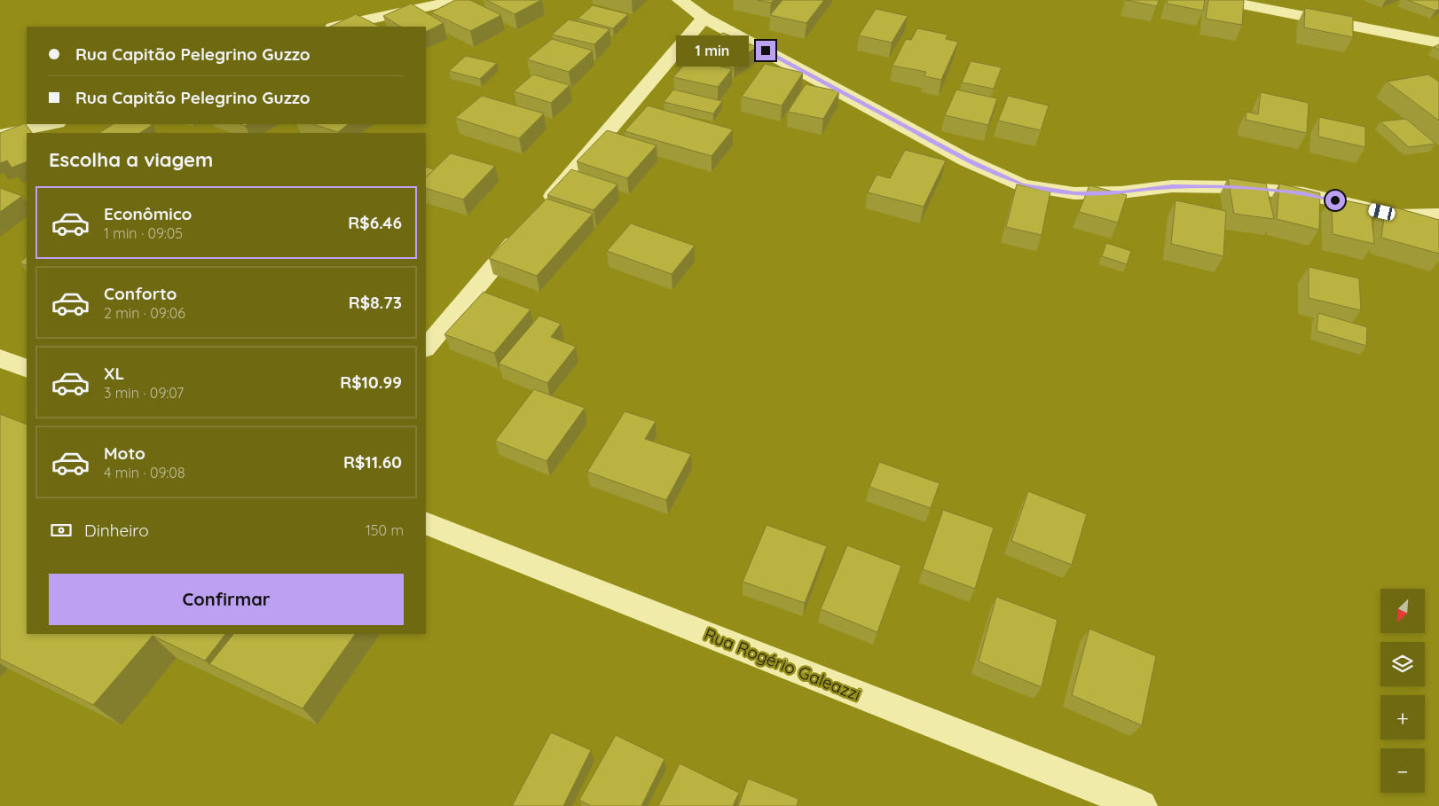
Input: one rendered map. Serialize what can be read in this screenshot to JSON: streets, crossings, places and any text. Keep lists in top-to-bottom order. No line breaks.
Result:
{"streets":{"street":["Rua Rogério Galeazzi"]},"north":"bottom left","page":{"banner":["Rua Capitão Pelegrino Guzzo","Rua Capitão Pelegrino Guzzo"],"bubble":"1 min","heading":"Escolha a viagem","list":[{"name":"Econômico","note":"1 min · 09:05","value":"R$6.46"},{"name":"Conforto","note":"2 min · 09:06","value":"R$8.73"},{"name":"XL","note":"3 min · 09:07","value":"R$10.99"},{"name":"Moto","note":"4 min · 09:08","value":"R$11.60"}],"pay":["Dinheiro","150 m"],"buttons":"Confirmar","map_buttons":["+","−"]}}
